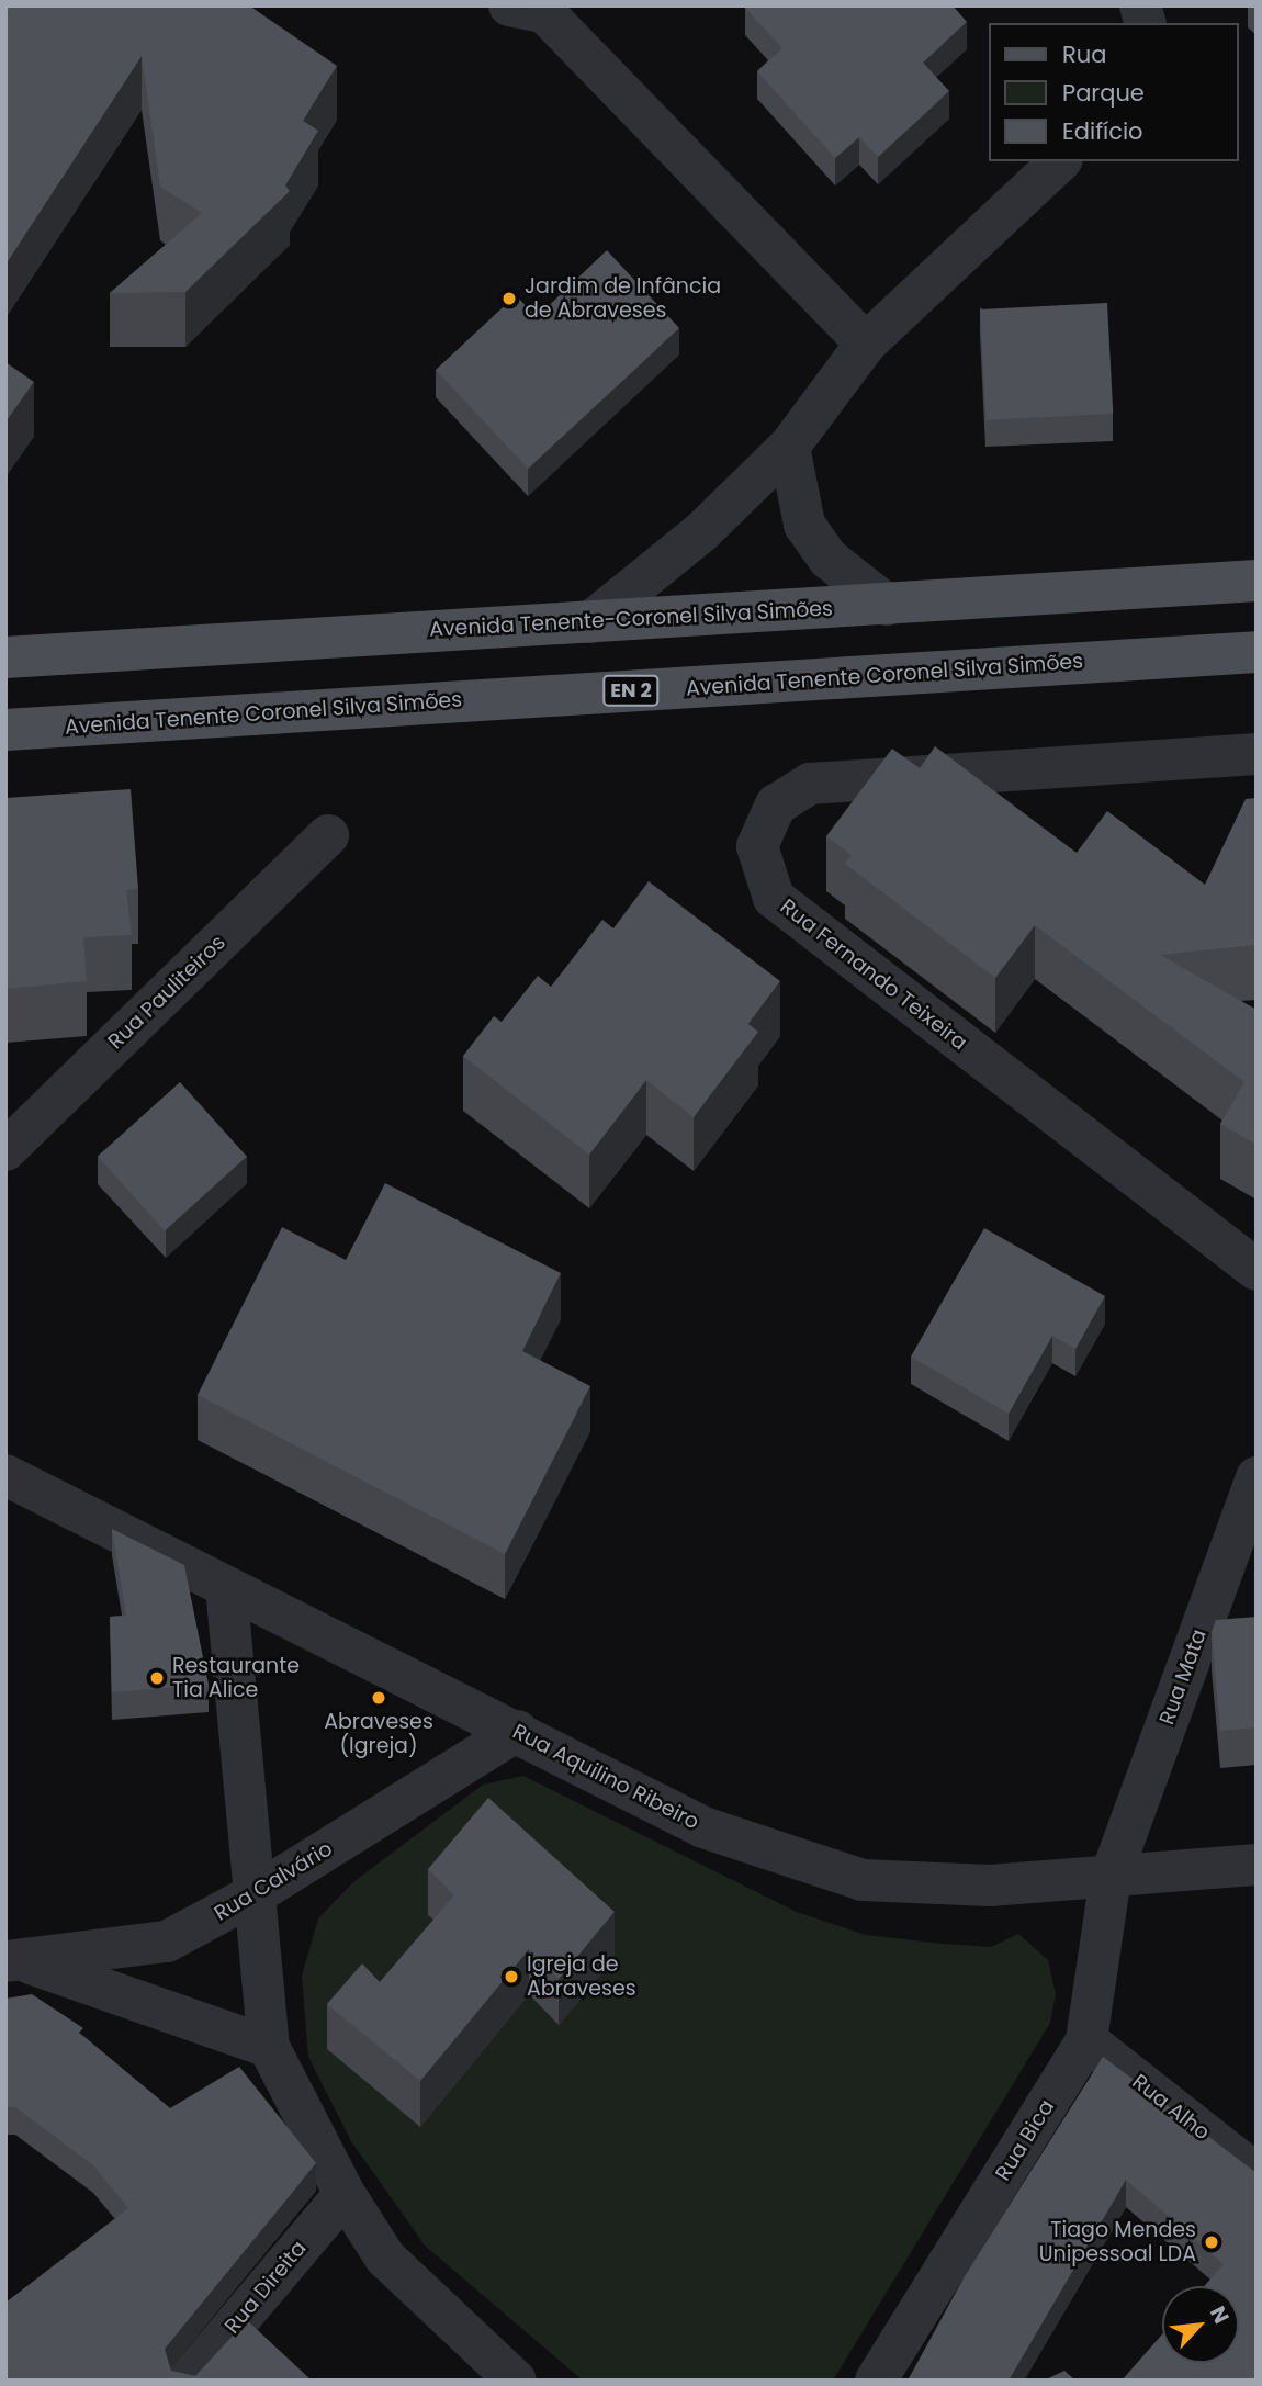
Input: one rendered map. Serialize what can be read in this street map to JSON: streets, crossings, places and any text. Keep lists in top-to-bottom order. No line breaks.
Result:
{"streets":{"main road":["Avenida Tenente-Coronel Silva Simões","Avenida Tenente Coronel Silva Simões","EN 2"],"street":["Rua Fernando Teixeira","Rua Pauliteiros","Rua Mata","Rua Aquilino Ribeiro","Rua Calvário","Rua Alho","Rua Bica","Rua Direita"]},"crossings":[["Rua Mata","Rua Aquilino Ribeiro"],["Rua Mata","Rua Bica"],["Rua Aquilino Ribeiro","Rua Calvário"],["Rua Aquilino Ribeiro","Rua Bica"],["Rua Alho","Rua Bica"]],"places":["Jardim de Infância de Abraveses","Restaurante Tia Alice","Abraveses (Igreja)","Igreja de Abraveses","Tiago Mendes Unipessoal LDA"],"legend":["Rua","Parque","Edifício"],"north":"top right"}
